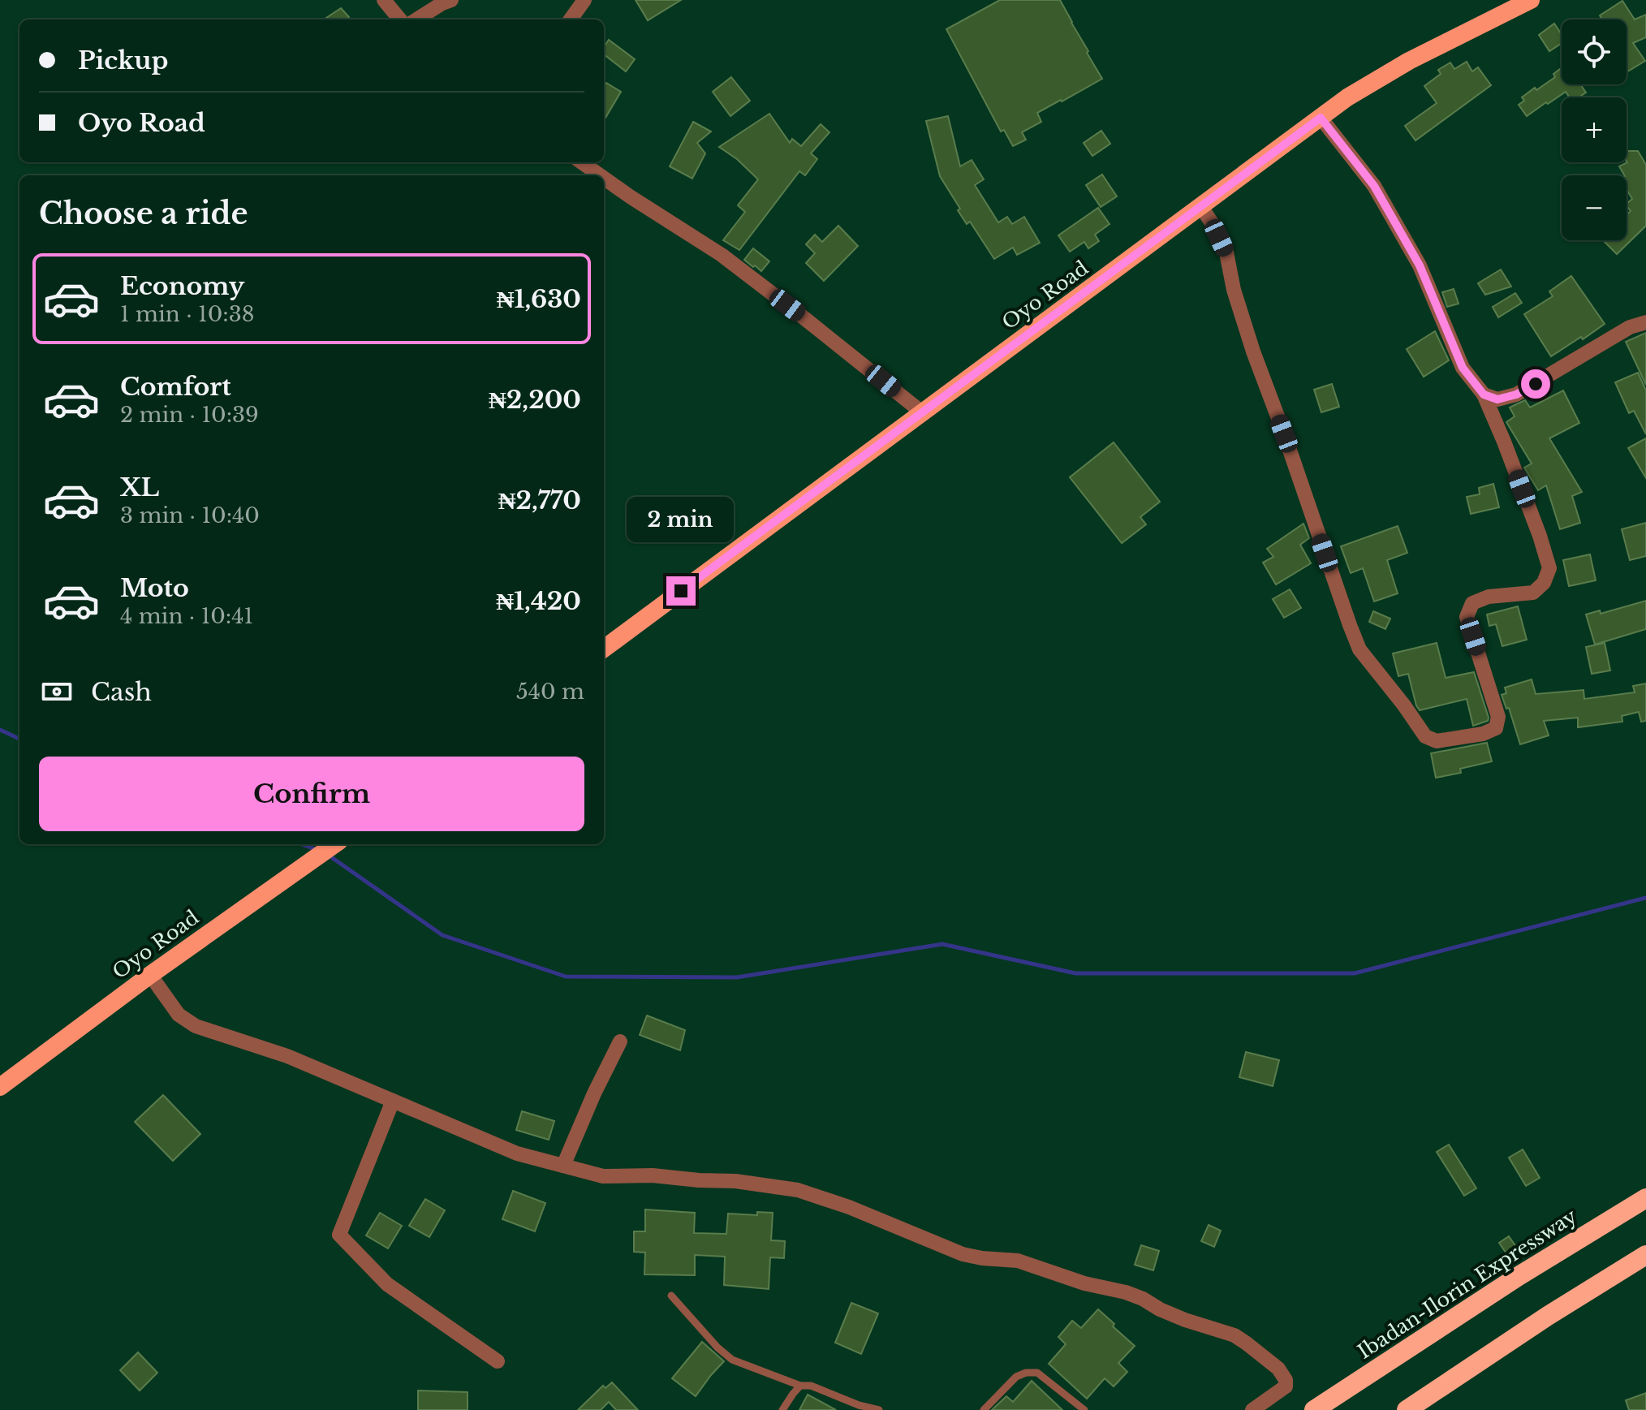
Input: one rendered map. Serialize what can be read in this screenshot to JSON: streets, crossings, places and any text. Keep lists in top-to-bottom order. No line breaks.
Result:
{"streets":{"highway":["Oyo Road","Ibadan-Ilorin Expressway"]},"page":{"map_buttons":["+","−"],"banner":["Pickup","Oyo Road"],"heading":"Choose a ride","list":[{"name":"Economy","note":"1 min · 10:38","value":"₦1,630"},{"name":"Comfort","note":"2 min · 10:39","value":"₦2,200"},{"name":"XL","note":"3 min · 10:40","value":"₦2,770"},{"name":"Moto","note":"4 min · 10:41","value":"₦1,420"}],"bubble":"2 min","pay":["Cash","540 m"],"buttons":"Confirm"}}
